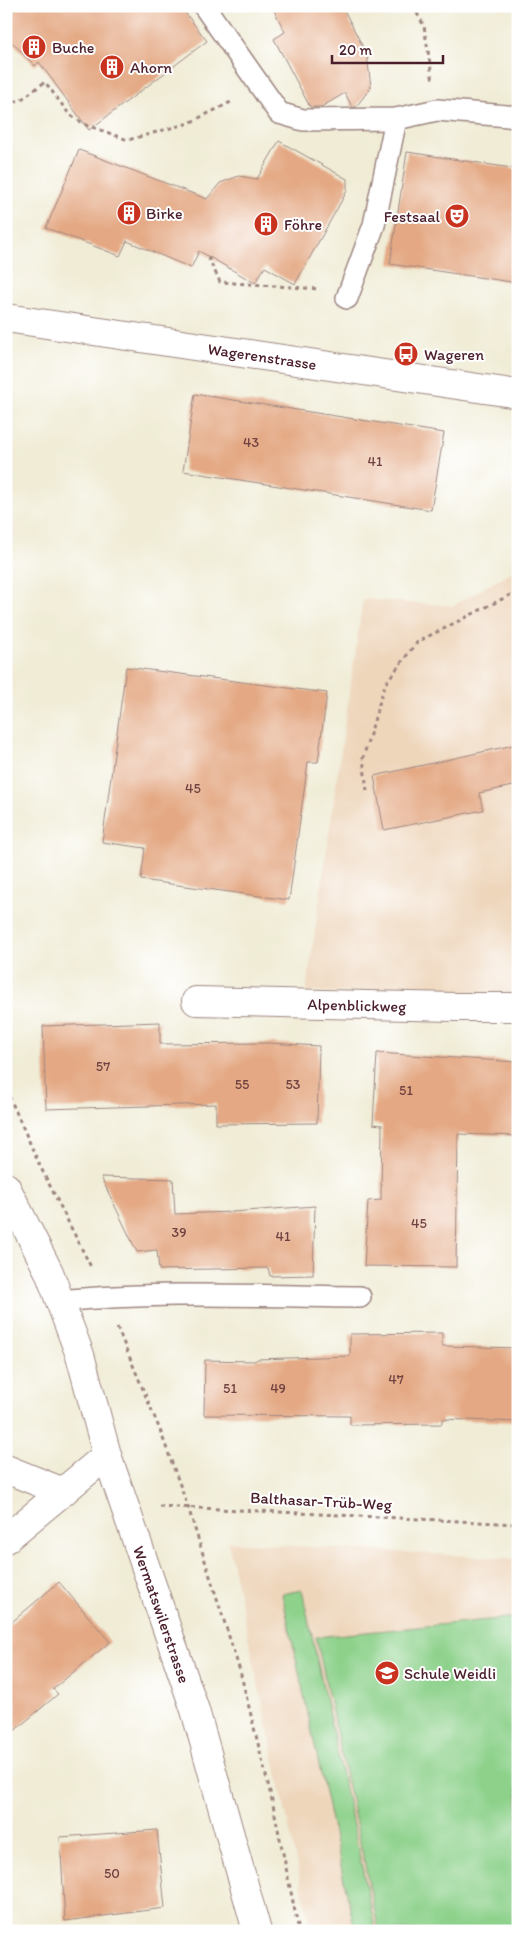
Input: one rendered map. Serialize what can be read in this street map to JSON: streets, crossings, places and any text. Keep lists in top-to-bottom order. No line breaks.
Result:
{"streets":{"street":["Wagerenstrasse","Alpenblickweg","Wermatswilerstrasse"],"path":["Balthasar-Trüb-Weg"]},"crossings":[["Balthasar-Trüb-Weg","Wermatswilerstrasse"]],"places":{"building":["Buche","Ahorn","Birke","Föhre"],"theatre":["Festsaal"],"bus stop":["Wageren"],"school or university":["Schule Weidli"]},"house_numbers":["43","41","45","57","55","53","51","45","39","41","47","51","49","50"],"scale_bar":"20 m"}
